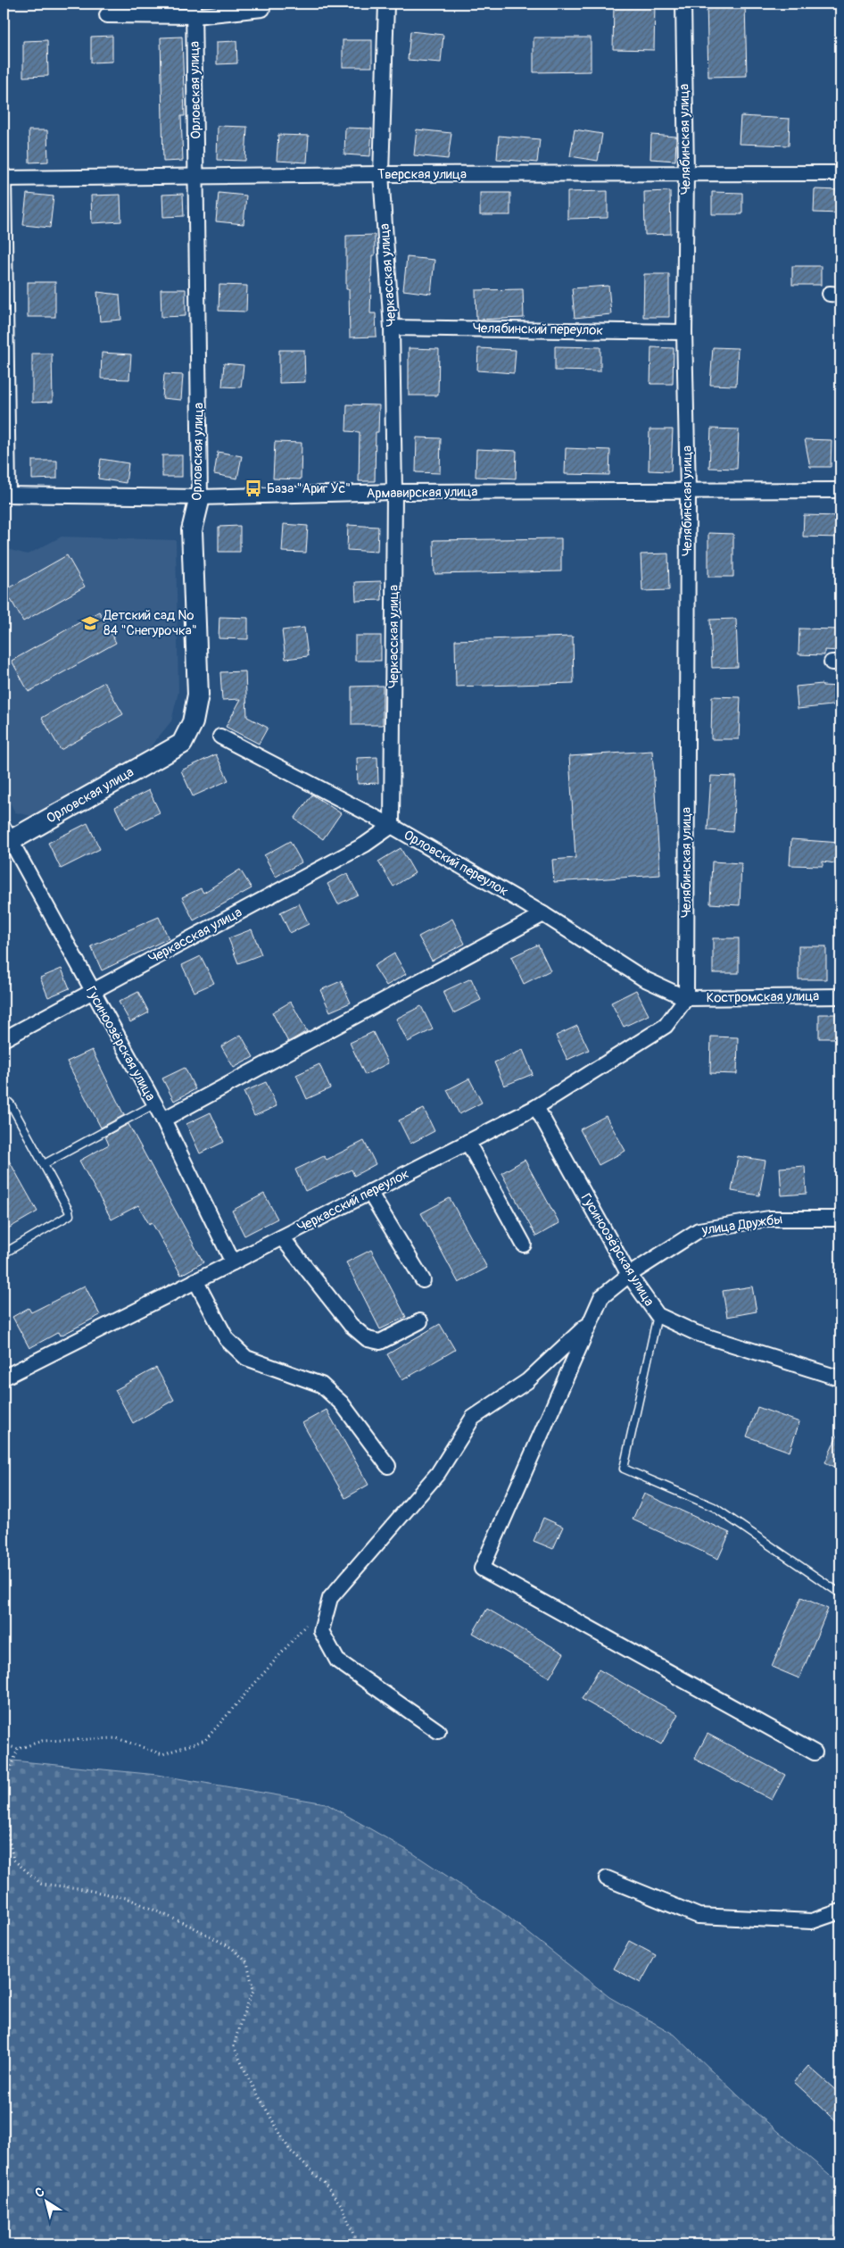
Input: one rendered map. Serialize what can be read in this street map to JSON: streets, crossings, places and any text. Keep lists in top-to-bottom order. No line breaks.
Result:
{"streets":{"street":["Орловская улица","Челябинская улица","Тверская улица","Черкасская улица","Челябинский переулок","Армавирская улица","Орловский переулок","Костромская улица","Гусиноозёрская улица","Черкасский переулок","улица Дружбы"]},"crossings":[["Орловская улица","Тверская улица"],["Орловская улица","Армавирская улица"],["Орловская улица","Гусиноозёрская улица"],["Челябинская улица","Тверская улица"],["Челябинская улица","Челябинский переулок"],["Челябинская улица","Армавирская улица"],["Челябинская улица","Орловский переулок"],["Челябинская улица","Костромская улица"],["Челябинская улица","Черкасский переулок"],["Тверская улица","Черкасская улица"],["Черкасская улица","Челябинский переулок"],["Черкасская улица","Армавирская улица"],["Черкасская улица","Орловский переулок"],["Черкасская улица","Гусиноозёрская улица"],["Орловский переулок","Костромская улица"],["Орловский переулок","Черкасский переулок"],["Костромская улица","Черкасский переулок"],["Гусиноозёрская улица","Черкасский переулок"],["Гусиноозёрская улица","улица Дружбы"]],"places":{"bus stop":["База \"Ариг Ус\""],"school or university":["Детский сад № 84 \"Снегурочка\""]},"north":"top left"}
